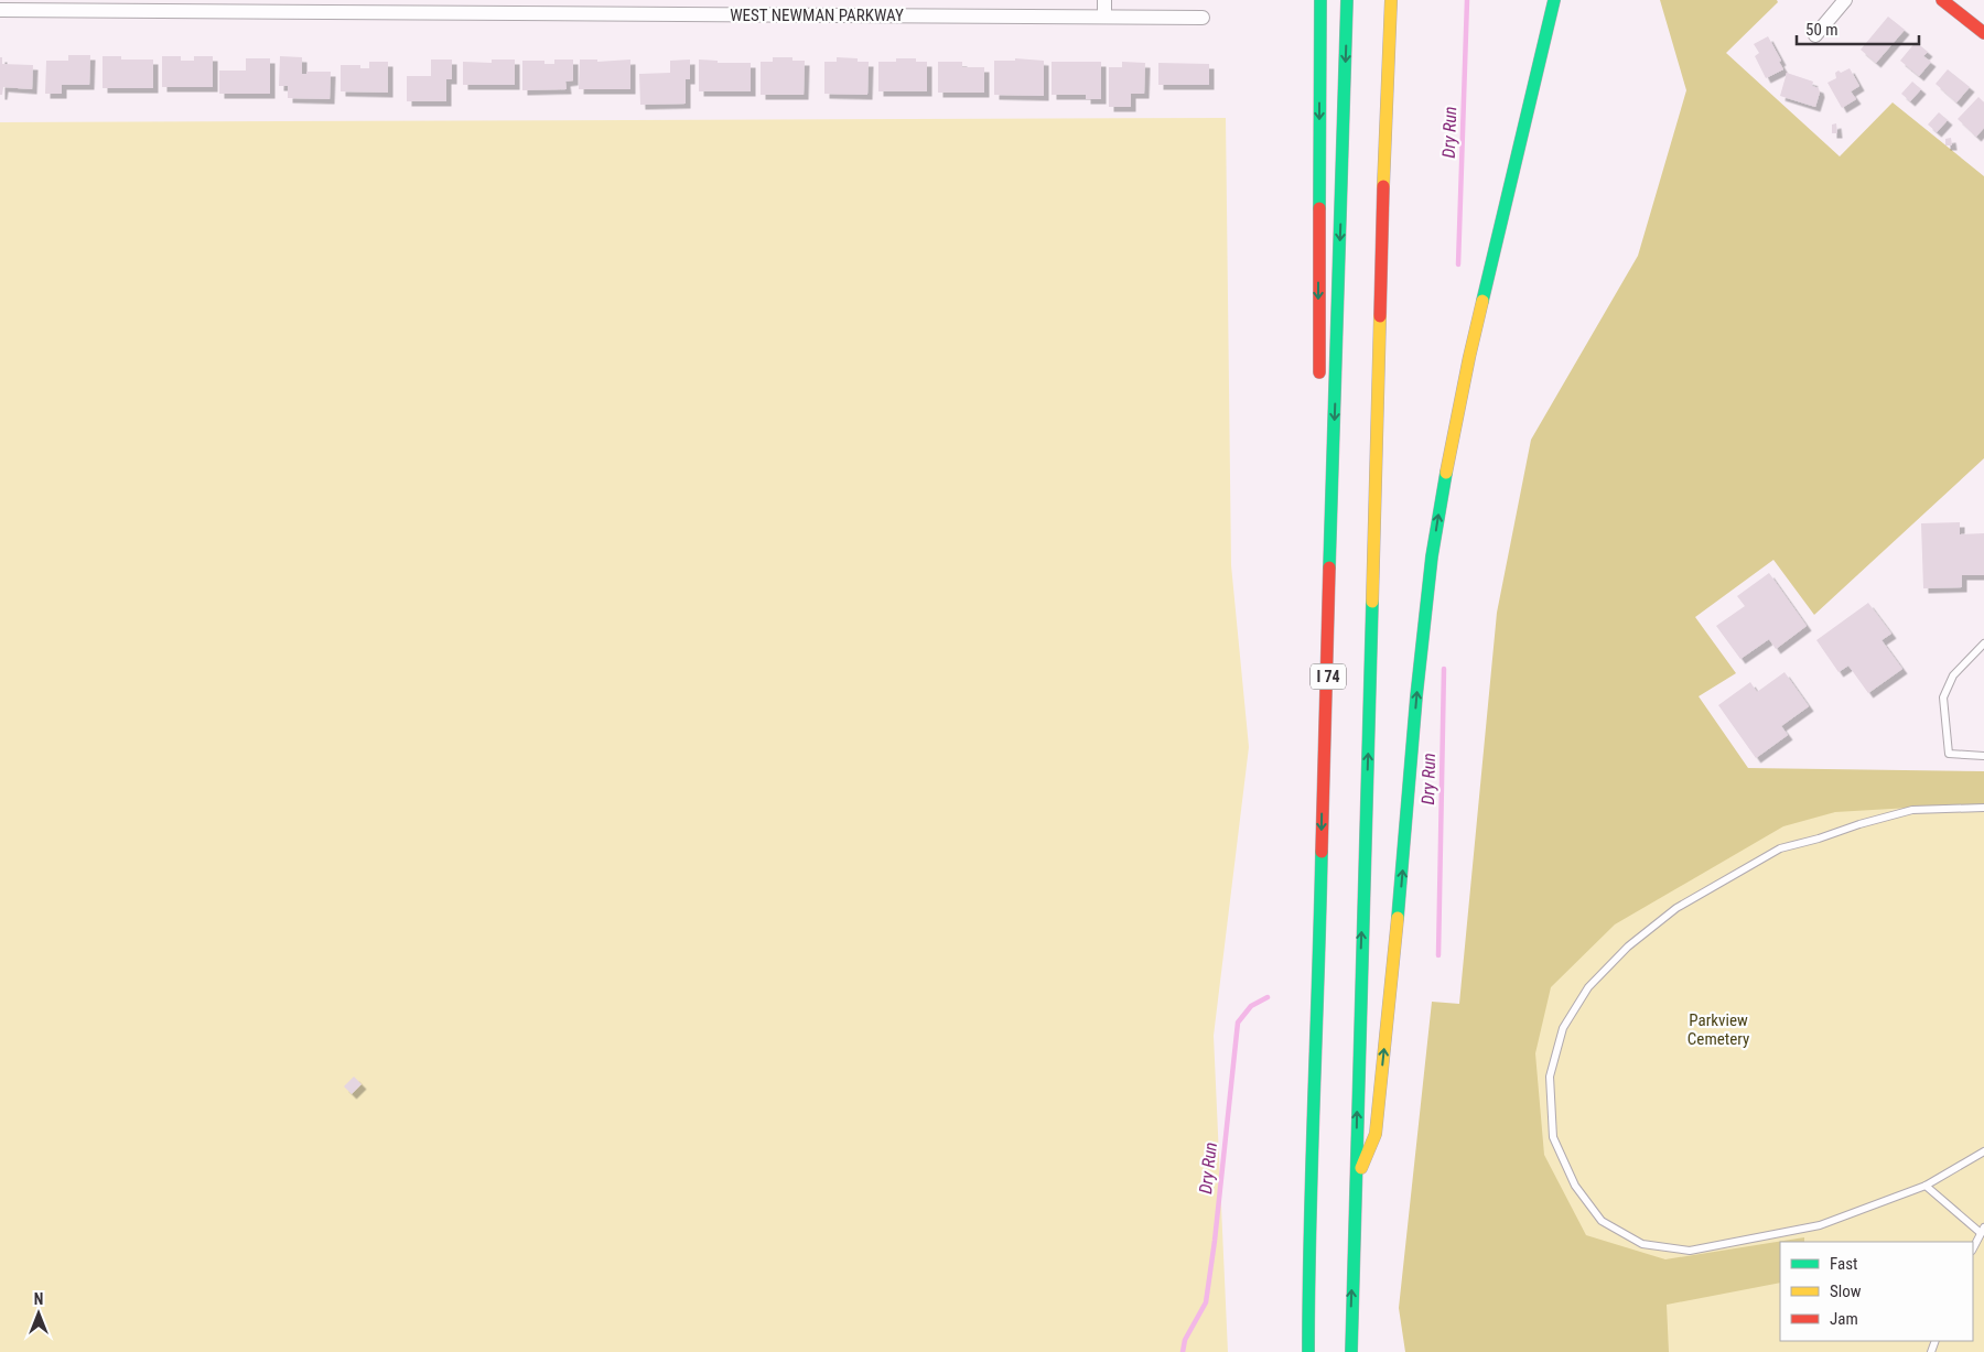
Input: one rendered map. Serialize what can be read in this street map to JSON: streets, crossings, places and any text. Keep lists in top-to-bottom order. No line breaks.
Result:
{"streets":{"main road":["I 74"],"street":["WEST NEWMAN PARKWAY"]},"water":["Dry Run"],"parks":["Parkview Cemetery"],"legend":["Fast","Slow","Jam"],"scale_bar":"50 m","north":"top"}
